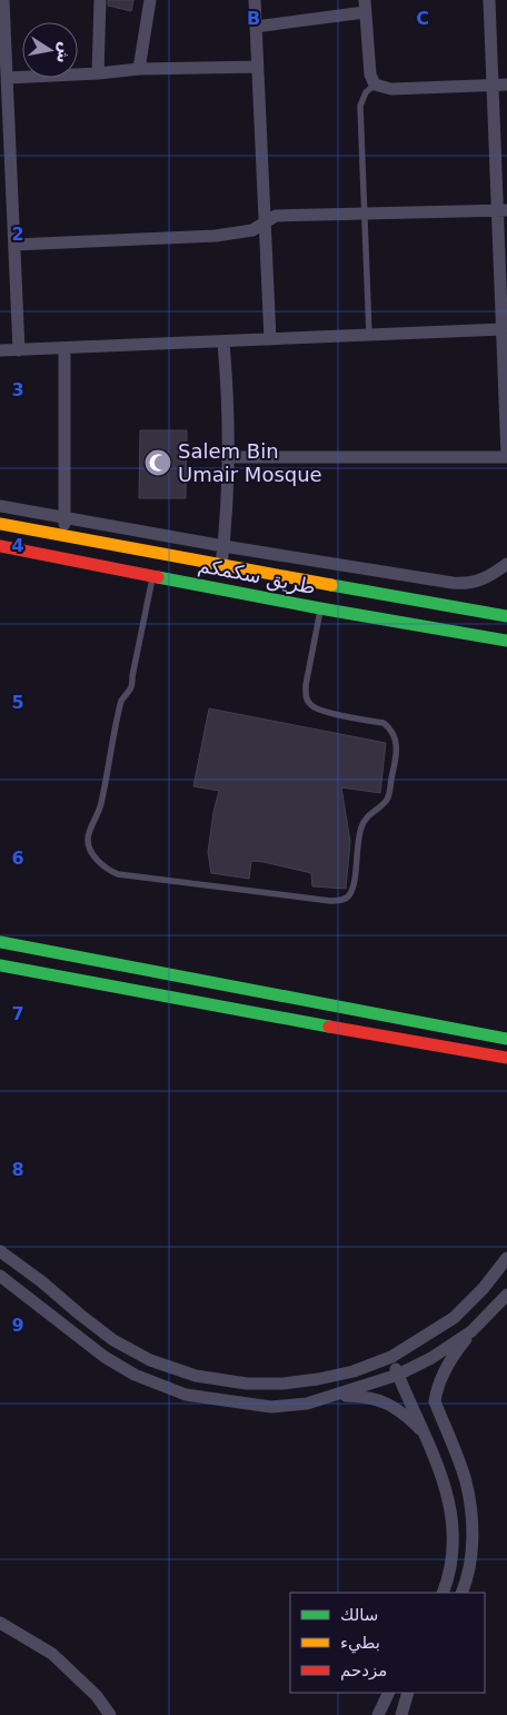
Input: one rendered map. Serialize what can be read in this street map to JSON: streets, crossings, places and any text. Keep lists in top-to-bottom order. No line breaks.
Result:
{"streets":{"main road":["طريق سكمكم"]},"places":{"mosque":["Salem Bin Umair Mosque"]},"legend":["سالك","بطيء","مزدحم"],"north":"right","grid":{"columns":["B","C"],"rows":["2","3","4","5","6","7","8","9"]}}
